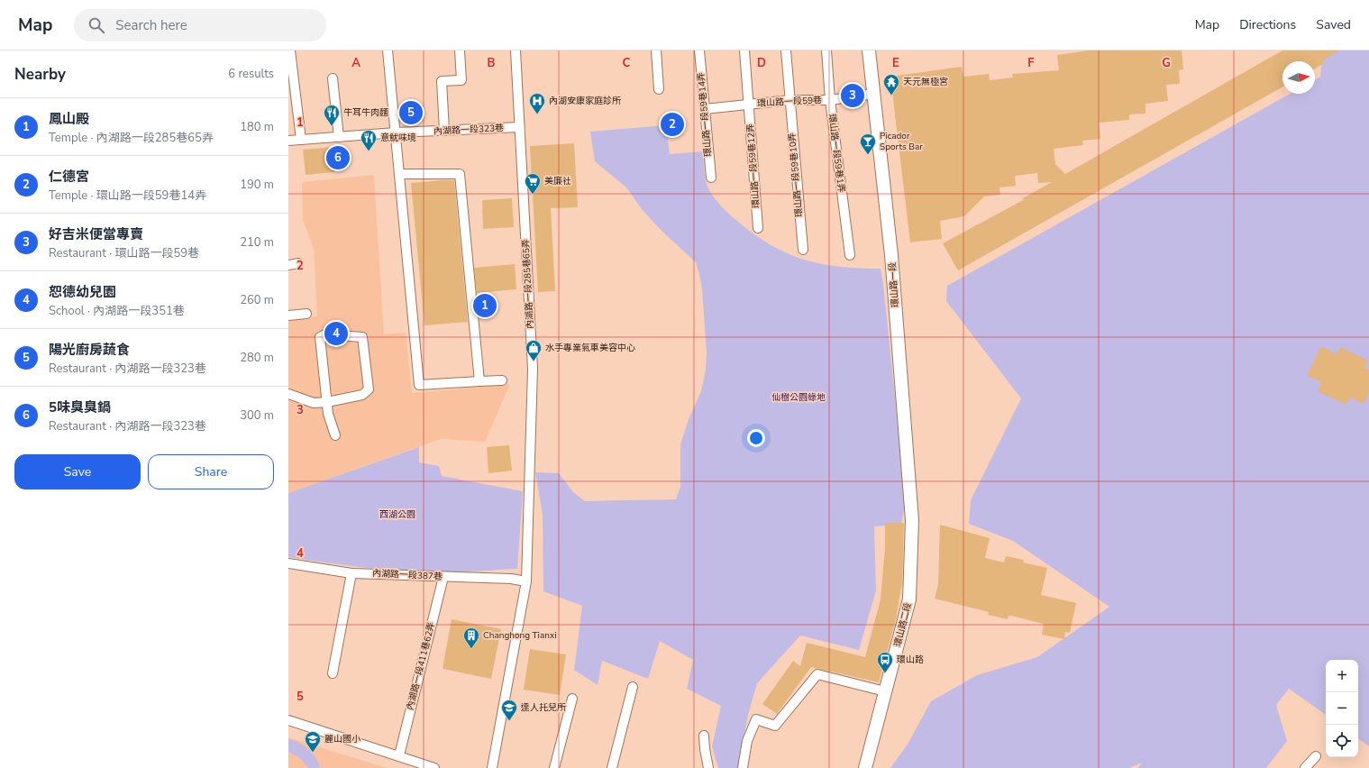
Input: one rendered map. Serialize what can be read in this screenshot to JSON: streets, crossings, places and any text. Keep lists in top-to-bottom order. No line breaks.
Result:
{"streets":{"street":["環山路一段59巷","環山路一段59巷14弄","內湖路一段323巷","環山路一段59巷1弄","環山路一段59巷12弄","環山路一段59巷10弄","內湖路一段285巷65弄","環山路一段","內湖路一段387巷","環山路二段","內湖路一段411巷62弄"]},"crossings":[["環山路一段59巷","環山路一段59巷14弄"],["環山路一段59巷","環山路一段59巷1弄"],["環山路一段59巷","環山路一段59巷12弄"],["環山路一段59巷","環山路一段59巷10弄"],["環山路一段59巷","環山路一段"],["內湖路一段323巷","內湖路一段285巷65弄"],["內湖路一段285巷65弄","內湖路一段387巷"],["環山路一段","環山路二段"],["內湖路一段387巷","內湖路一段411巷62弄"]],"parks":["仙樹公園綠地","西湖公園"],"places":{"temple":["天元無極宮"],"hospital":["內湖安康家庭診所"],"restaurant":["牛耳牛肉麵","意魷味境"],"bar":["Picador Sports Bar"],"supermarket":["美廉社"],"shop":["水手專業氣車美容中心"],"building":["Changhong Tianxi"],"bus stop":["環山路"],"school or university":["達人托兒所","麗山國小"]},"north":"right","page":{"header":"Map","search":"Search here","nav":["Map","Directions","Saved"],"heading":["Nearby","6 results"],"pins":["3","5","2","6","1","4"],"list":[{"mark":"1","name":"鳳山殿","note":"Temple · 內湖路一段285巷65弄","value":"180 m"},{"mark":"2","name":"仁德宮","note":"Temple · 環山路一段59巷14弄","value":"190 m"},{"mark":"3","name":"好吉米便當專賣","note":"Restaurant · 環山路一段59巷","value":"210 m"},{"mark":"4","name":"恕德幼兒園","note":"School · 內湖路一段351巷","value":"260 m"},{"mark":"5","name":"陽光廚房蔬食","note":"Restaurant · 內湖路一段323巷","value":"280 m"},{"mark":"6","name":"5味臭臭鍋","note":"Restaurant · 內湖路一段323巷","value":"300 m"}],"buttons":["Save","Share"],"map_buttons":["+","−"]},"grid":{"columns":["A","B","C","D","E","F","G"],"rows":["1","2","3","4","5"]}}
